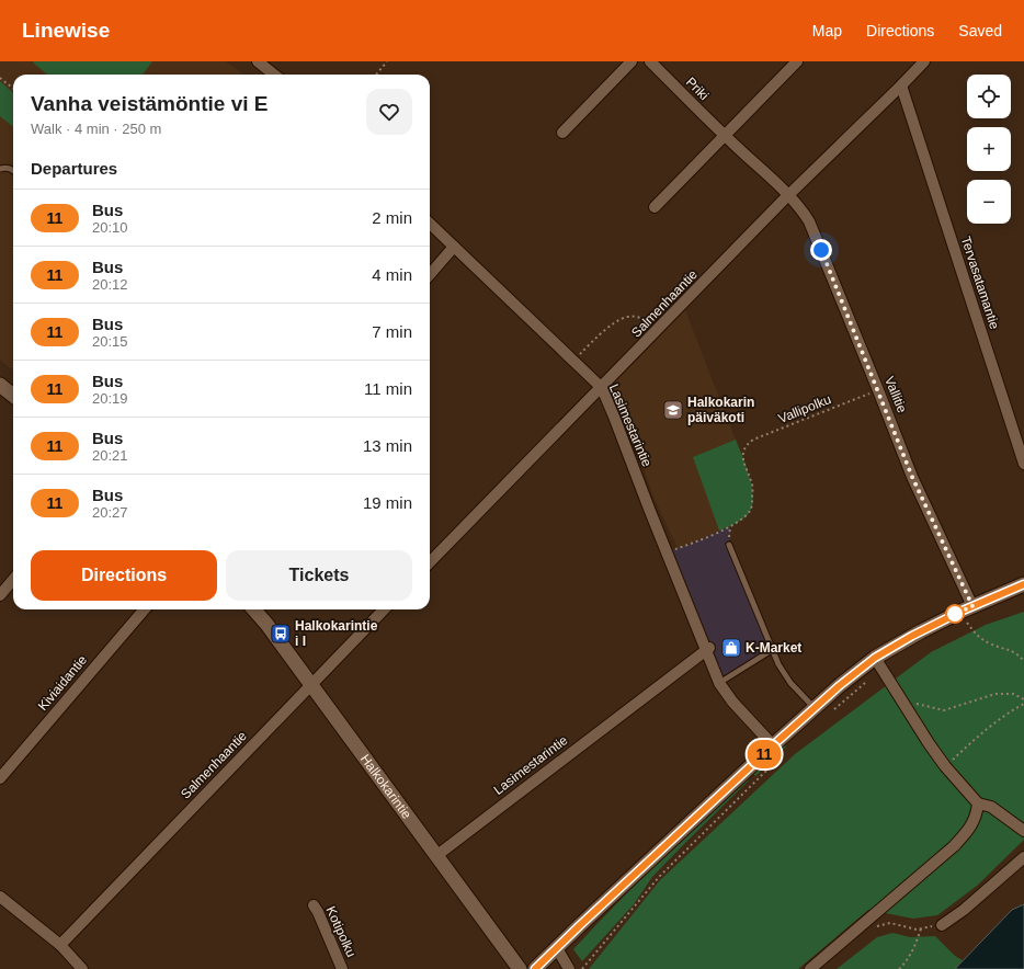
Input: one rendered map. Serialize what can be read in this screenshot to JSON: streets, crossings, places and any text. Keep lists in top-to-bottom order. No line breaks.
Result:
{"streets":{"street":["Priki","Tervasatamantie","Salmenhaantie","Vallitie","Lasimestarintie","Kiviaidantie","Halkokarintie","Kotipolku"],"path":["Vallipolku"]},"crossings":[["Priki","Salmenhaantie"],["Priki","Vallitie"],["Tervasatamantie","Salmenhaantie"],["Salmenhaantie","Vallitie"],["Salmenhaantie","Lasimestarintie"],["Salmenhaantie","Halkokarintie"],["Lasimestarintie","Halkokarintie"]],"places":{"school or university":["Halkokarin päiväkoti"],"bus stop":["Halkokarintie i I"],"shop":["K-Market"]},"lines":["bus line 11"],"page":{"header":"Linewise","nav":["Map","Directions","Saved"],"on_map":"11","map_buttons":["+","−"],"heading":[["Vanha veistämöntie vi E","Walk · 4 min · 250 m"],"Departures"],"list":[{"mark":"11","name":"Bus","note":"20:10","value":"2 min"},{"mark":"11","name":"Bus","note":"20:12","value":"4 min"},{"mark":"11","name":"Bus","note":"20:15","value":"7 min"},{"mark":"11","name":"Bus","note":"20:19","value":"11 min"},{"mark":"11","name":"Bus","note":"20:21","value":"13 min"},{"mark":"11","name":"Bus","note":"20:27","value":"19 min"}],"buttons":["Directions","Tickets"]}}
